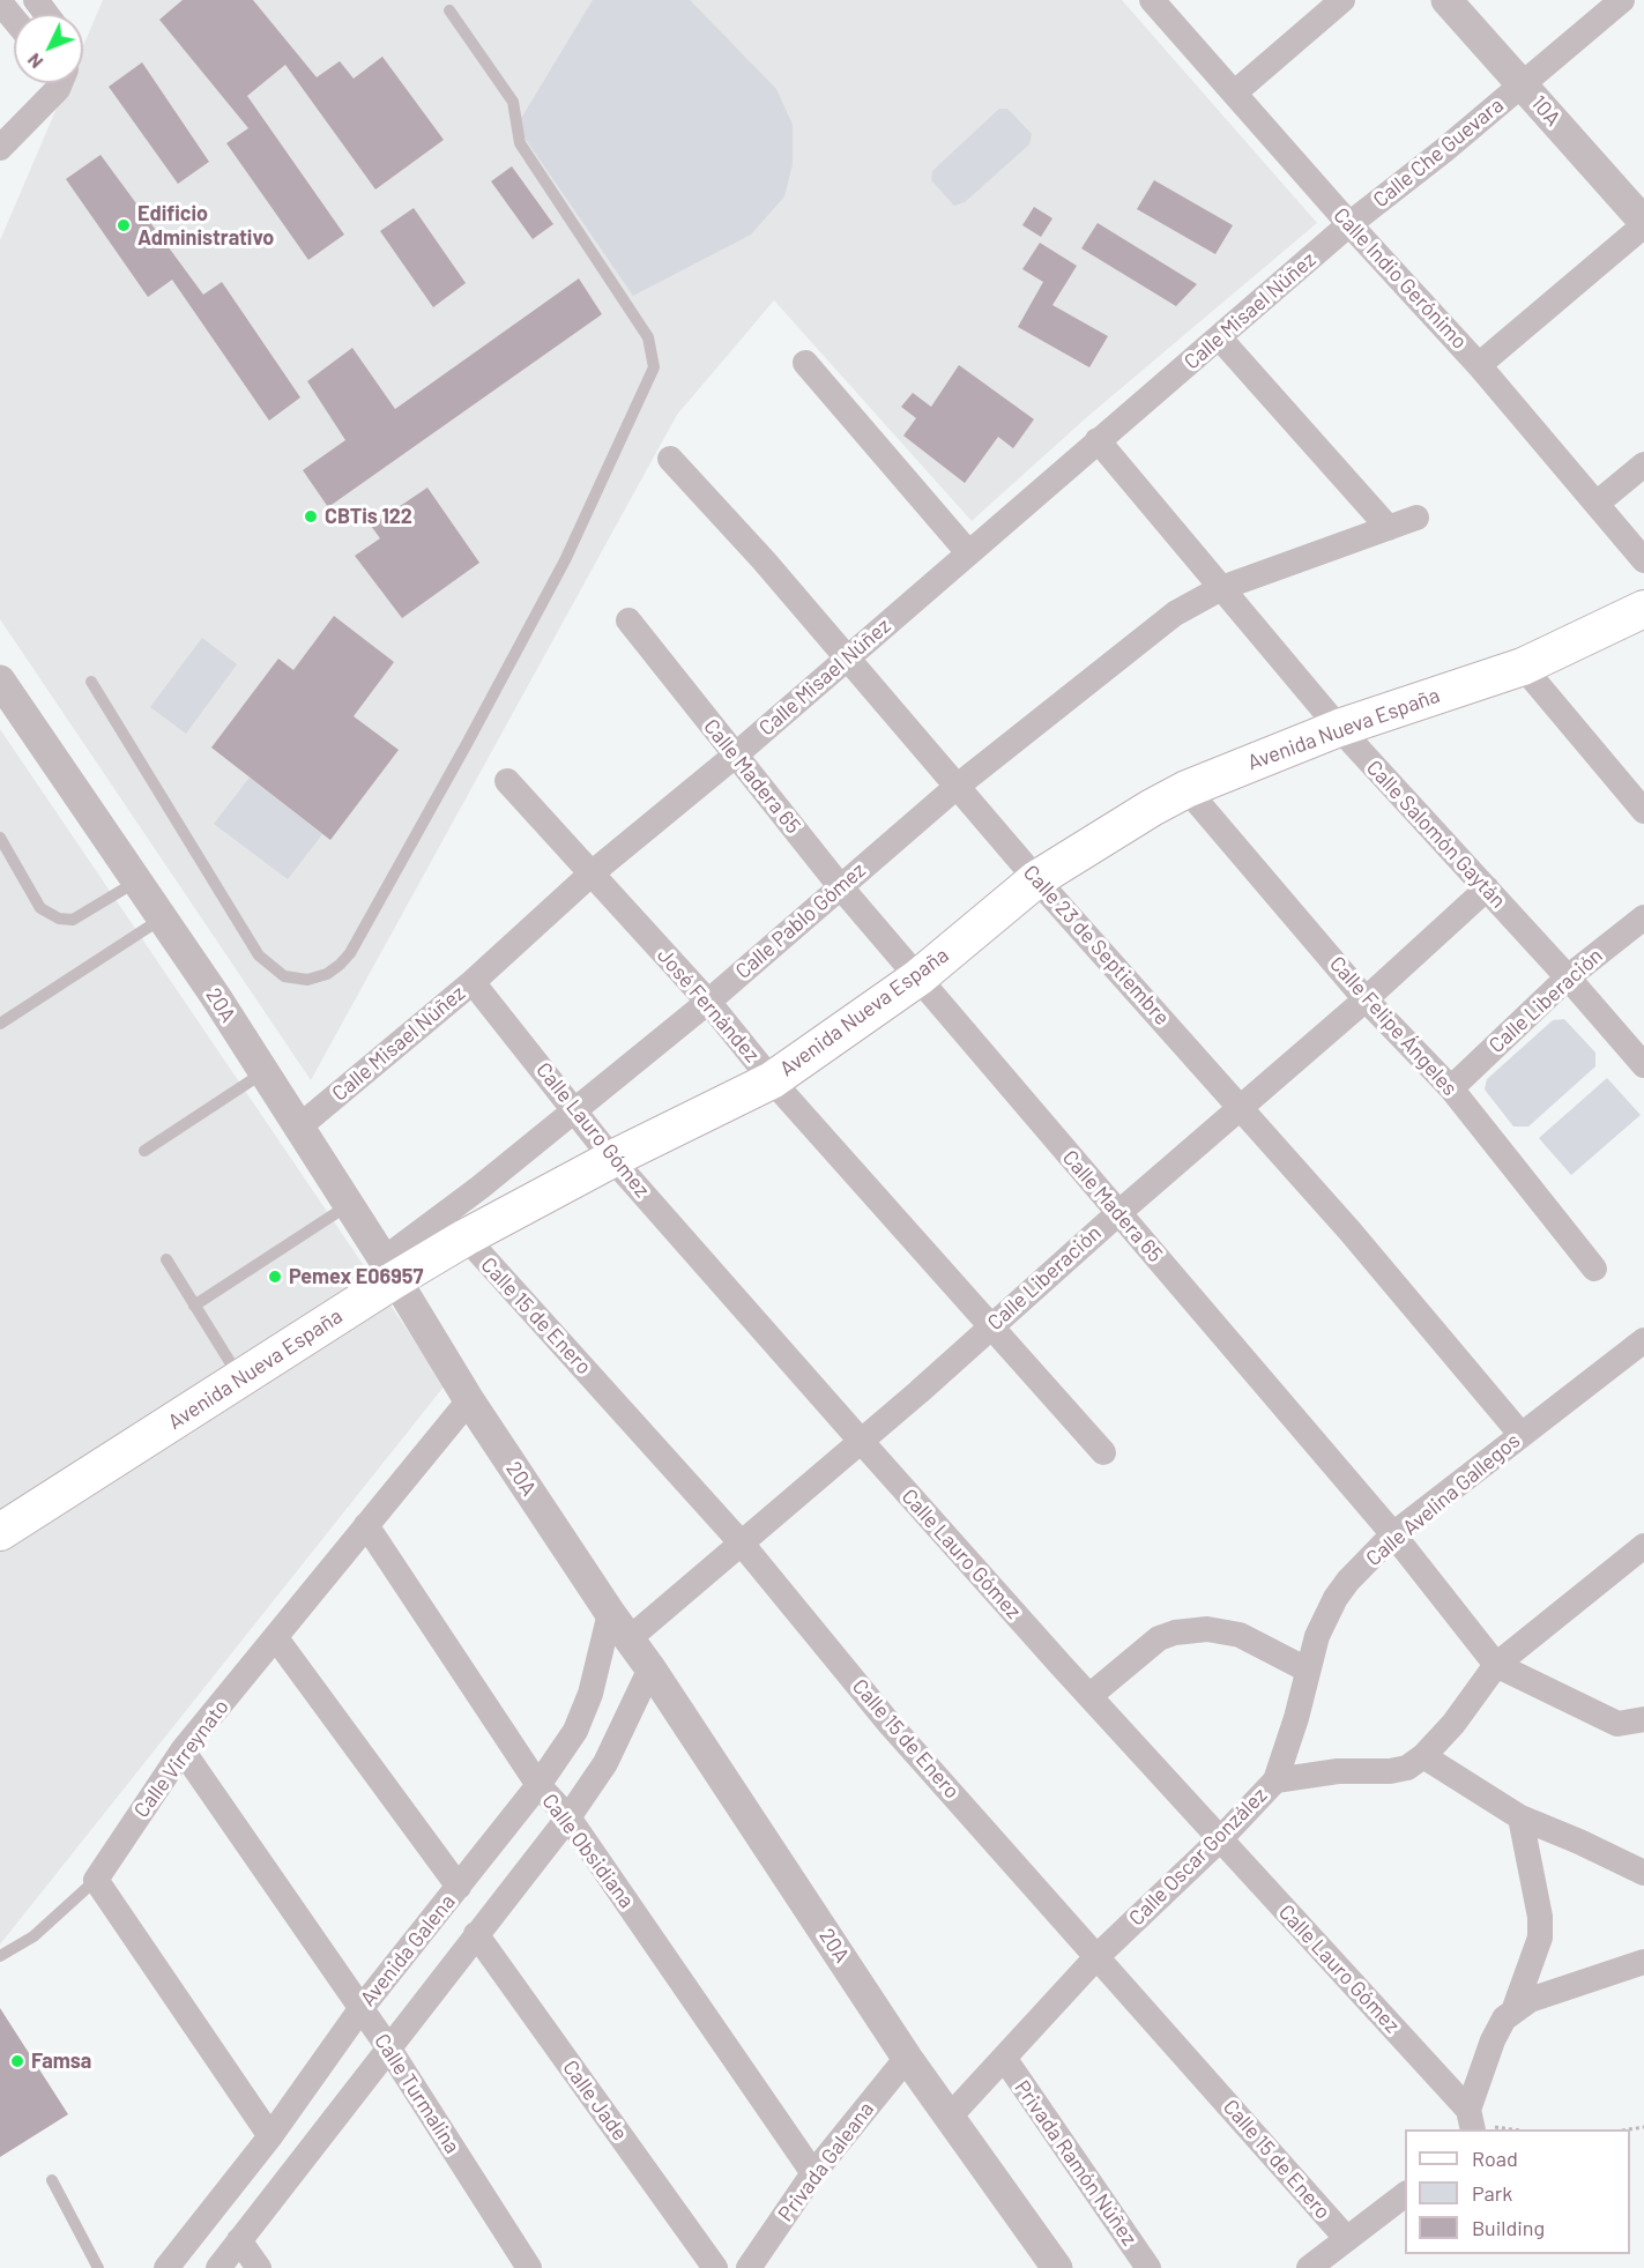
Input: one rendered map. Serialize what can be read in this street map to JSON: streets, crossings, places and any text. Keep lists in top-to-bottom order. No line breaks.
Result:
{"streets":{"main road":["Avenida Nueva España"],"street":["10A","Calle Che Guevara","Calle Indio Gerónimo","Calle Misael Núñez","Calle Madera 65","Calle Salomón Gaytán","Calle Pablo Gómez","Calle 23 de Septiembre","Calle Liberación","20A","José Fernández","Calle Felipe Ángeles","Calle Lauro Gómez","Calle 15 de Enero","Calle Avelina Gallegos","Calle Virreynato","Calle Obsidiana","Calle Oscar González","Avenida Galena","Calle Turmalina","Calle Jade","Privada Galeana","Privada Ramón Núñez"]},"crossings":[["10A","Calle Che Guevara"],["Calle Che Guevara","Calle Indio Gerónimo"],["Calle Che Guevara","Calle Misael Núñez"],["Calle Indio Gerónimo","Calle Misael Núñez"],["Calle Misael Núñez","Calle Madera 65"],["Calle Misael Núñez","Calle Salomón Gaytán"],["Calle Misael Núñez","Calle 23 de Septiembre"],["Calle Misael Núñez","20A"],["Calle Misael Núñez","José Fernández"],["Calle Misael Núñez","Calle Lauro Gómez"],["Avenida Nueva España","Calle Madera 65"],["Avenida Nueva España","Calle Salomón Gaytán"],["Avenida Nueva España","Calle Pablo Gómez"],["Avenida Nueva España","Calle 23 de Septiembre"],["Avenida Nueva España","20A"],["Avenida Nueva España","José Fernández"],["Avenida Nueva España","Calle Felipe Ángeles"],["Avenida Nueva España","Calle Lauro Gómez"],["Avenida Nueva España","Calle 15 de Enero"],["Calle Madera 65","Calle Pablo Gómez"],["Calle Madera 65","Calle Liberación"],["Calle Madera 65","Calle Avelina Gallegos"],["Calle Madera 65","Calle Oscar González"],["Calle Salomón Gaytán","Calle Pablo Gómez"],["Calle Salomón Gaytán","Calle Liberación"],["Calle Pablo Gómez","Calle 23 de Septiembre"],["Calle Pablo Gómez","20A"],["Calle Pablo Gómez","José Fernández"],["Calle Pablo Gómez","Calle Lauro Gómez"],["Calle 23 de Septiembre","Calle Liberación"],["Calle 23 de Septiembre","Calle Avelina Gallegos"],["Calle Liberación","20A"],["Calle Liberación","José Fernández"],["Calle Liberación","Calle Felipe Ángeles"],["Calle Liberación","Calle Lauro Gómez"],["Calle Liberación","Calle 15 de Enero"],["20A","Calle Virreynato"],["20A","Calle Oscar González"],["20A","Avenida Galena"],["20A","Privada Galeana"],["Calle Lauro Gómez","Calle Oscar González"],["Calle 15 de Enero","Calle Oscar González"],["Calle Avelina Gallegos","Calle Oscar González"],["Calle Virreynato","Calle Obsidiana"],["Calle Virreynato","Calle Turmalina"],["Calle Obsidiana","Avenida Galena"],["Calle Obsidiana","Privada Galeana"],["Calle Oscar González","Privada Ramón Núñez"],["Avenida Galena","Calle Turmalina"],["Avenida Galena","Calle Jade"]],"places":["Edificio Administrativo","CBTis 122","Pemex E06957","Famsa"],"legend":["Road","Park","Building"],"north":"bottom left"}
